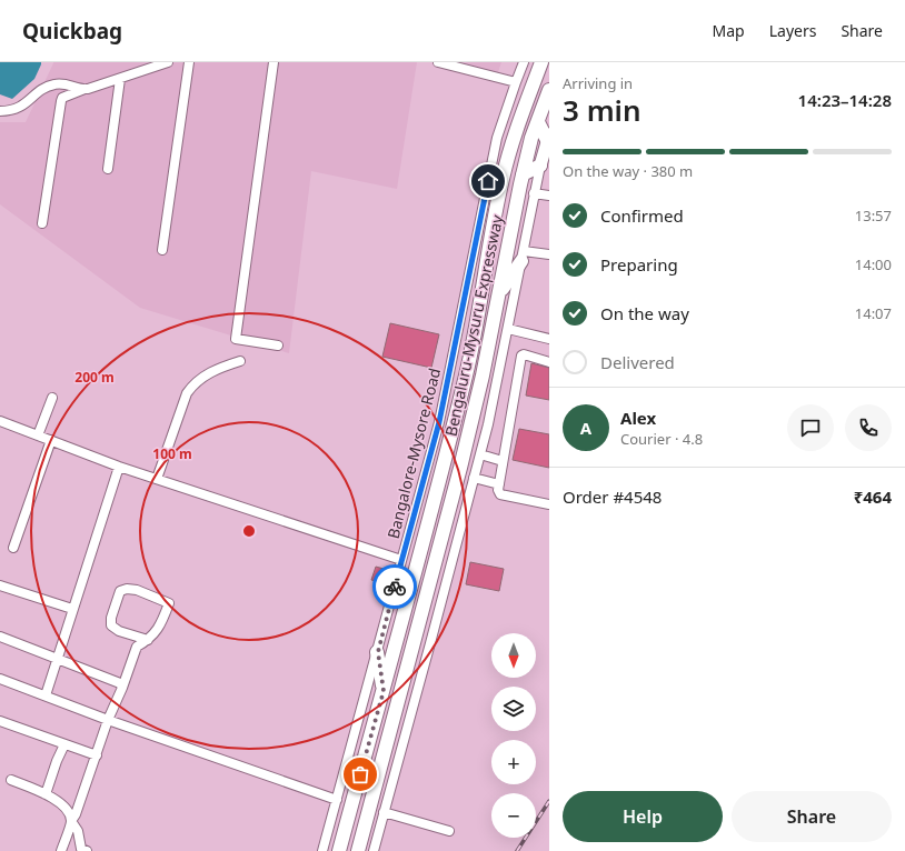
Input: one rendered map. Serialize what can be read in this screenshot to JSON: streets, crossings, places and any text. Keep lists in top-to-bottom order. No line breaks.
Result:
{"streets":{"highway":["Bengaluru-Mysuru Expressway"],"street":["Bangalore-Mysore Road"]},"north":"bottom","page":{"header":"Quickbag","nav":["Map","Layers","Share"],"heading":["3 min","Arriving in","14:23–14:28"],"panel":["Alex","Courier · 4.8","Order #4548","₹464"],"bar":"On the way · 380 m","list":[["Confirmed","13:57"],["Preparing","14:00"],["On the way","14:07"],"Delivered"],"round":"A","map_buttons":["+","−"],"buttons":["Help","Share"]},"rings":["200 m","100 m"]}
